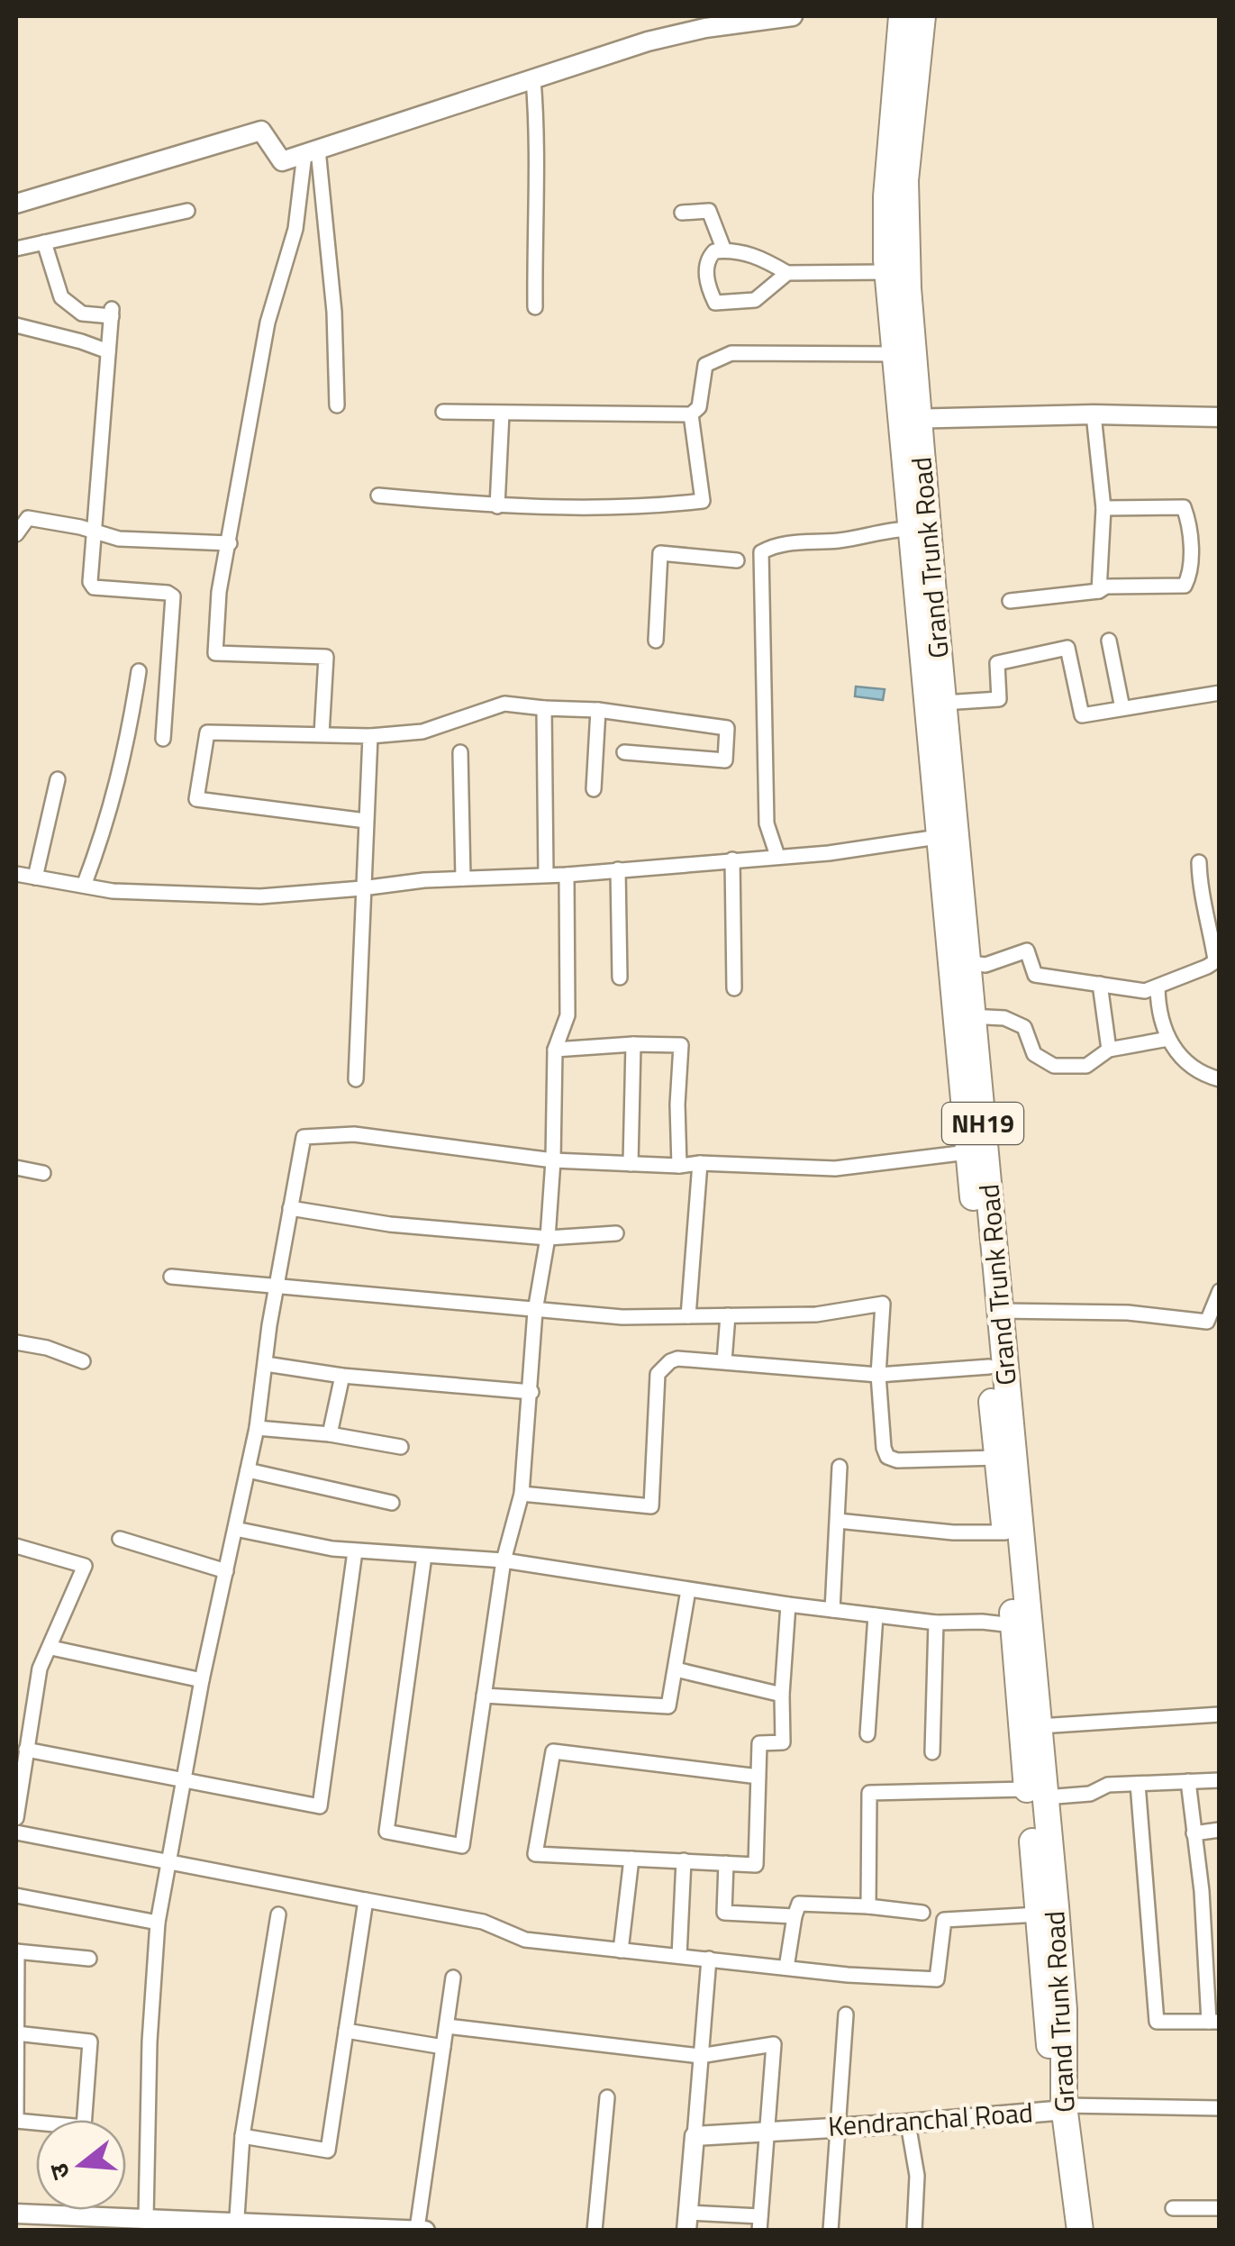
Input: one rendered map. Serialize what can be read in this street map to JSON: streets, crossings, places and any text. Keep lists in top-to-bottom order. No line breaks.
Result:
{"streets":{"highway":["Grand Trunk Road","NH19"],"street":["Kendranchal Road"]},"crossings":[["Grand Trunk Road","Kendranchal Road"]],"north":"left"}
